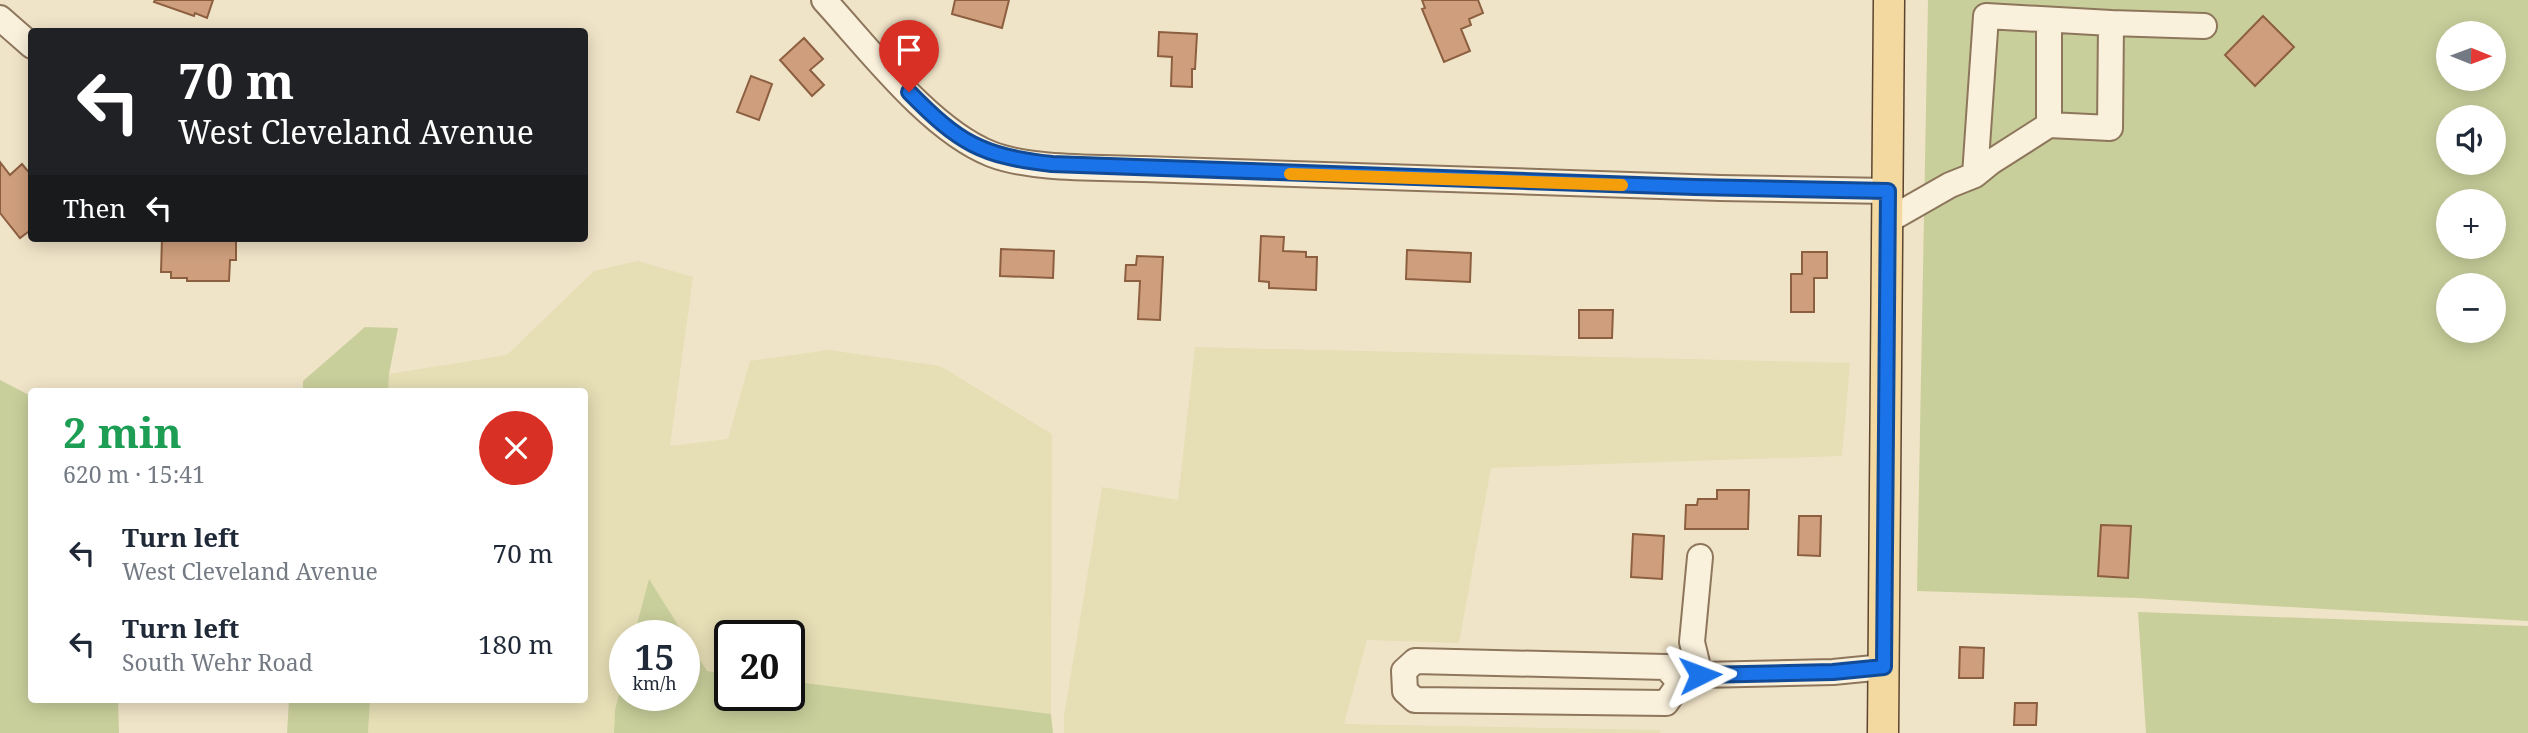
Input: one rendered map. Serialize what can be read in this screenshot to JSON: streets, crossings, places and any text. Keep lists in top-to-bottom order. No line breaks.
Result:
{"north":"right","page":{"map_buttons":["+","−"],"turn":["70 m","West Cleveland Avenue"],"then":"Then","heading":["2 min","620 m · 15:41"],"list":[{"name":"Turn left","note":"West Cleveland Avenue","value":"70 m"},{"name":"Turn left","note":"South Wehr Road","value":"180 m"}],"speed":"15 km/h","limit":"20"}}
